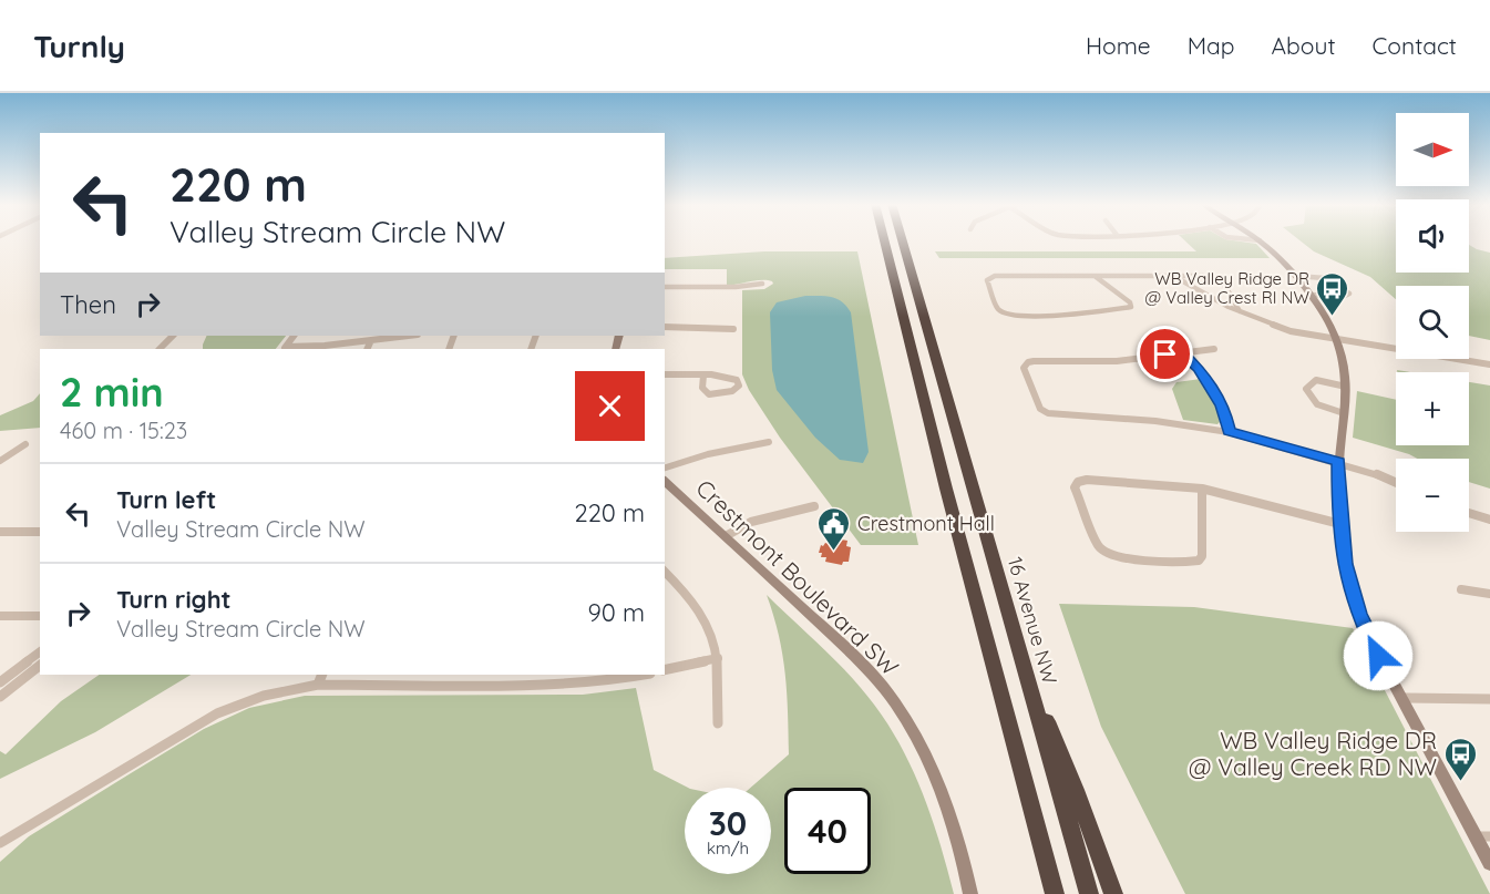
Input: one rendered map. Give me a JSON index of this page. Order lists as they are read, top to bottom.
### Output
{
  "streets": {
    "highway": ["16 Avenue NW"],
    "street": ["Crestmont Boulevard SW"]
  },
  "places": {
    "bus stop": ["WB Valley Ridge DR @ Valley Crest RI NW", "WB Valley Ridge DR @ Valley Creek RD NW"],
    "public building": ["Crestmont Hall"]
  },
  "north": "right",
  "page": {
    "header": "Turnly",
    "nav": [
      "Home",
      "Map",
      "About",
      "Contact"
    ],
    "map_buttons": ["+", "−"],
    "turn": ["220 m", "Valley Stream Circle NW"],
    "then": "Then",
    "heading": ["2 min", "460 m · 15:23"],
    "list": [
      {
        "name": "Turn left",
        "note": "Valley Stream Circle NW",
        "value": "220 m"
      },
      {
        "name": "Turn right",
        "note": "Valley Stream Circle NW",
        "value": "90 m"
      }
    ],
    "speed": "30 km/h",
    "limit": "40"
  }
}
